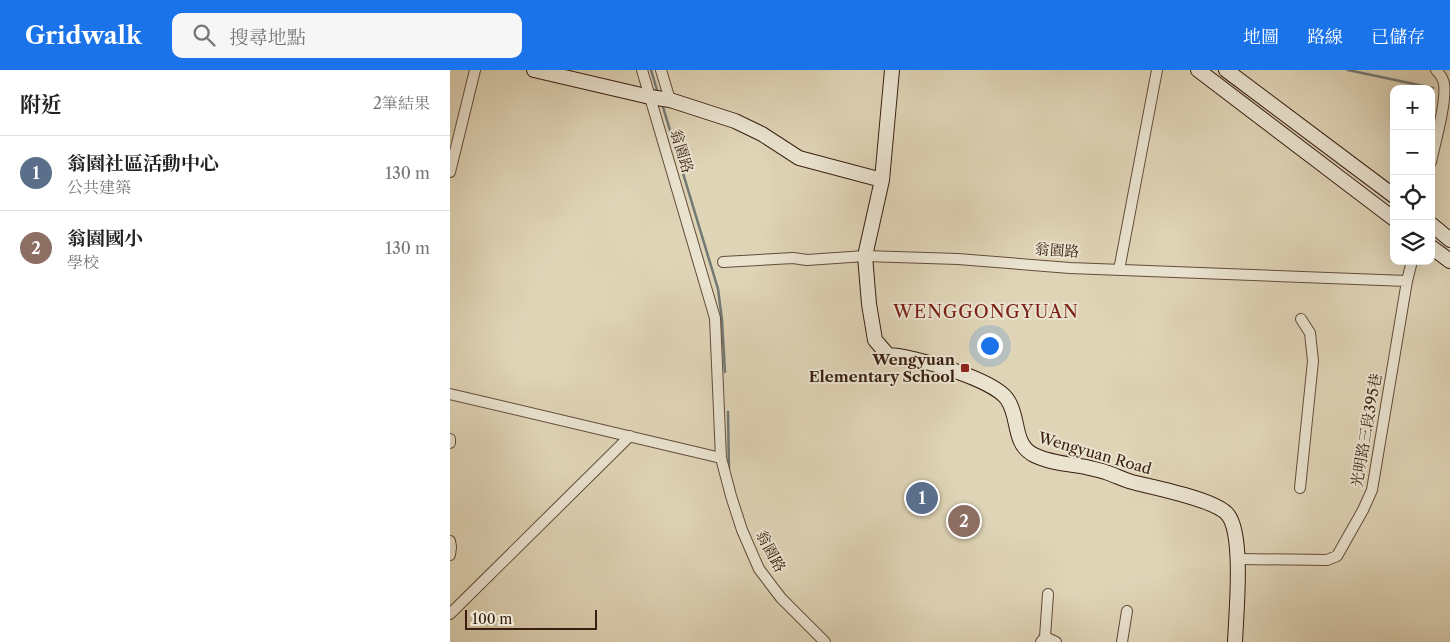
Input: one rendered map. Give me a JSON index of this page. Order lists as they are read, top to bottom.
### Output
{
  "streets": {
    "street": ["翁園路", "光明路三段395巷", "Wengyuan Road"]
  },
  "crossings": [
    ["翁園路", "光明路三段395巷"],
    ["翁園路", "Wengyuan Road"],
    ["光明路三段395巷", "Wengyuan Road"]
  ],
  "districts": ["WENGGONGYUAN"],
  "places": {
    "transit": ["Wengyuan Elementary School"]
  },
  "scale_bar": "100 m",
  "page": {
    "header": "Gridwalk",
    "search": "搜尋地點",
    "nav": ["地圖", "路線", "已儲存"],
    "heading": ["附近", "2筆結果"],
    "map_buttons": ["+", "−"],
    "list": [
      {
        "mark": "1",
        "name": "翁園社區活動中心",
        "note": "公共建築",
        "value": "130 m"
      },
      {
        "mark": "2",
        "name": "翁園國小",
        "note": "學校",
        "value": "130 m"
      }
    ],
    "pins": ["1", "2"],
    "scale": "100 m"
  }
}
